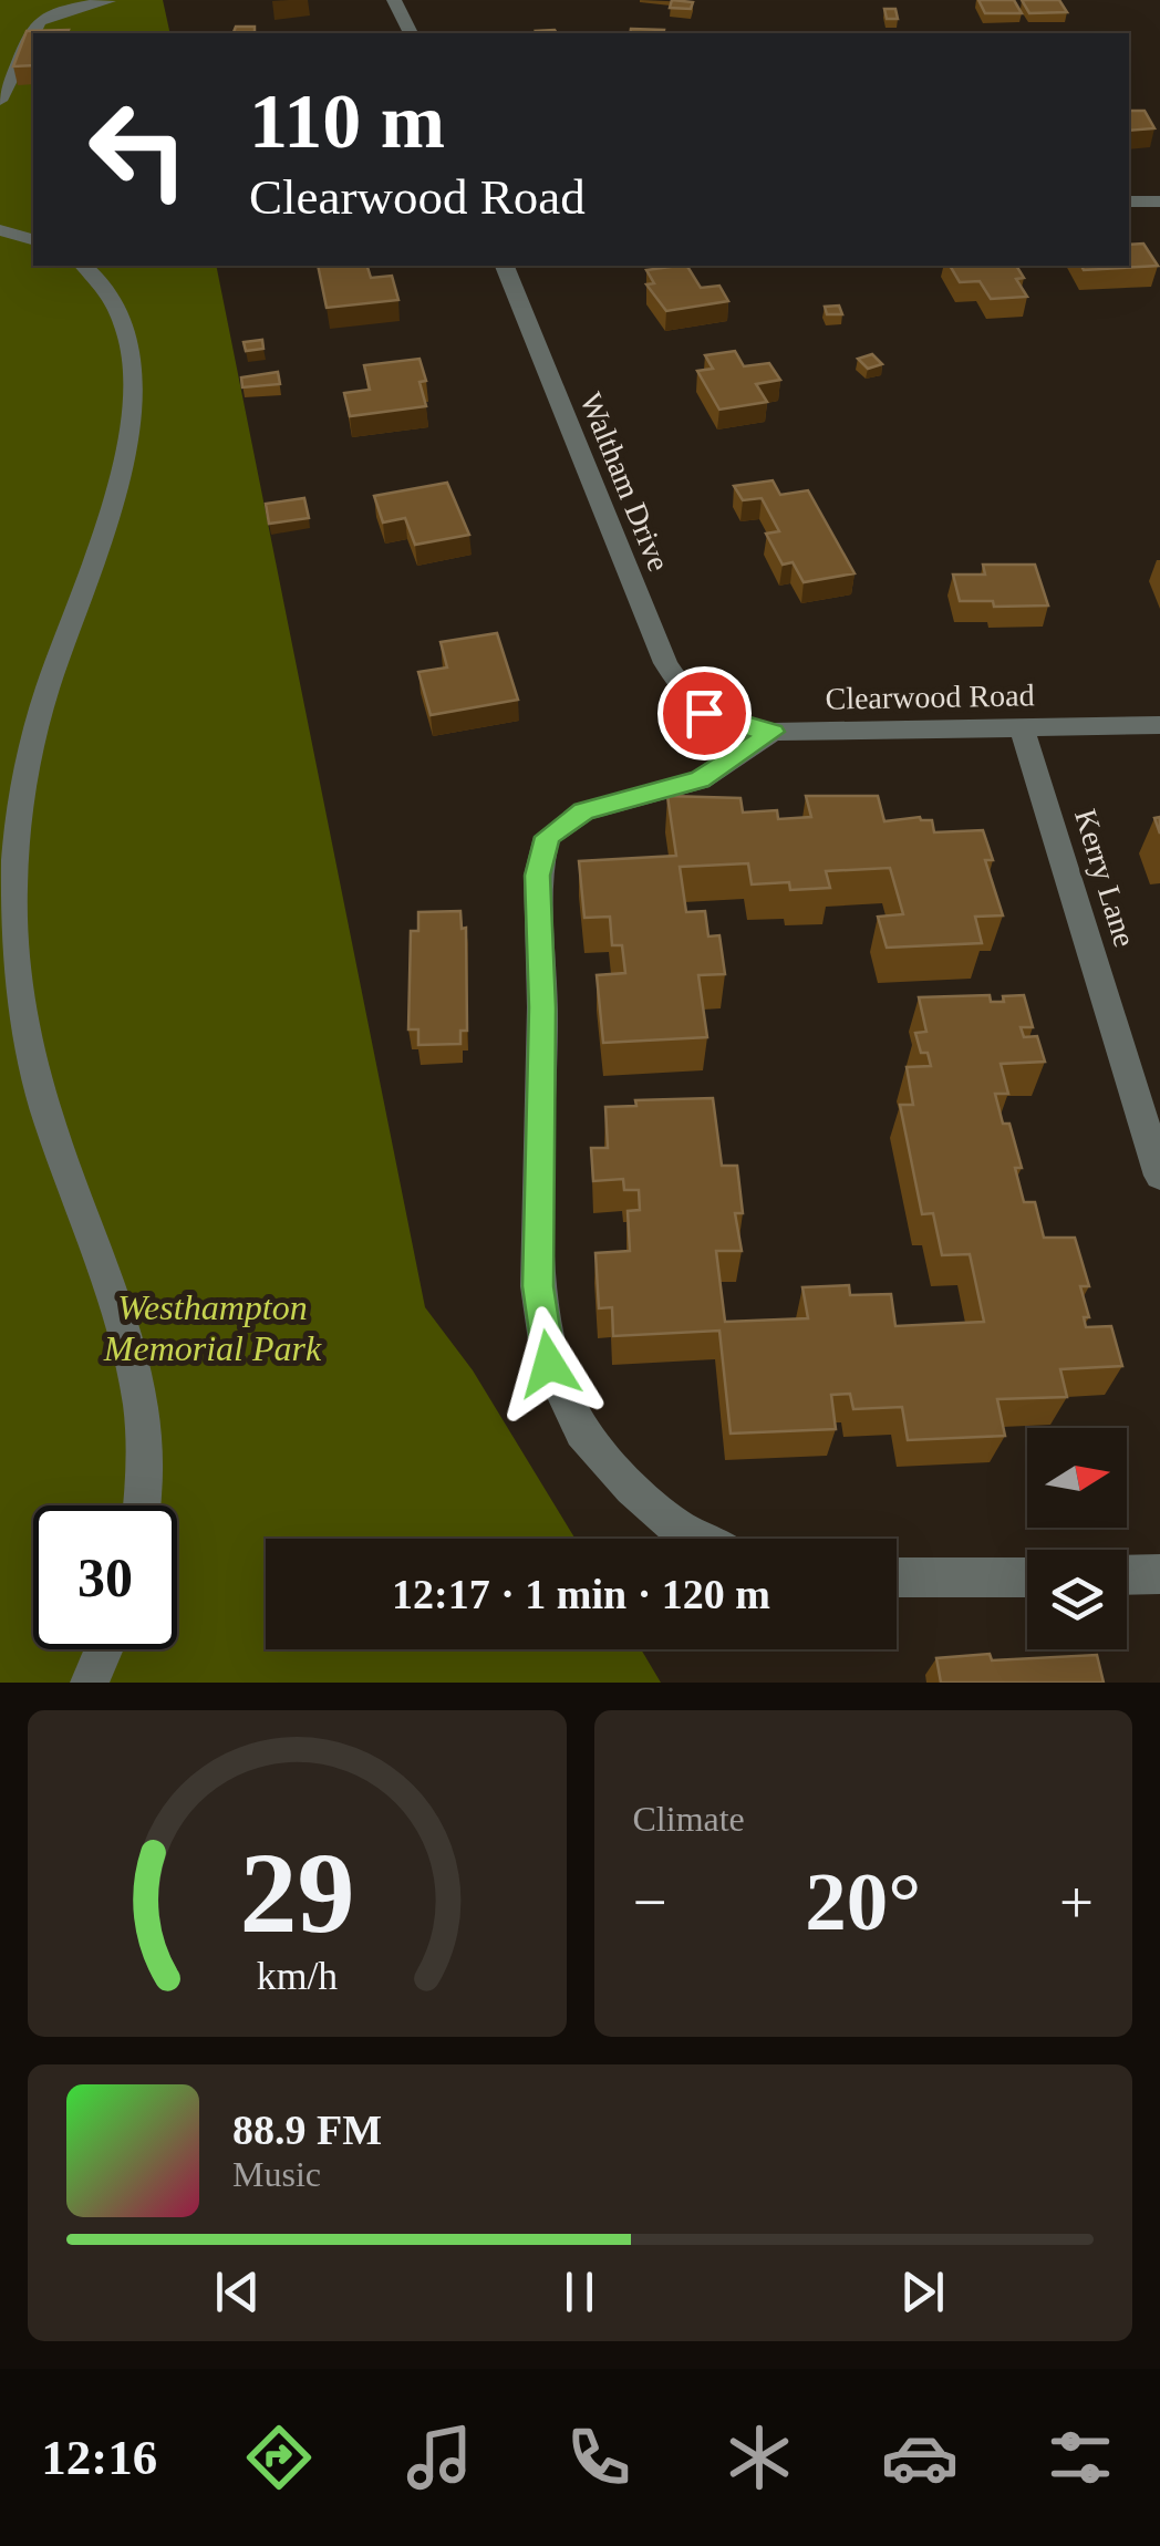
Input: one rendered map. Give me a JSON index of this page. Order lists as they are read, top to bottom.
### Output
{
  "streets": {
    "street": ["Waltham Drive", "Clearwood Road", "Kerry Lane"]
  },
  "crossings": [
    ["Waltham Drive", "Clearwood Road"],
    ["Clearwood Road", "Kerry Lane"]
  ],
  "parks": ["Westhampton Memorial Park"],
  "north": "right",
  "page": {
    "turn": ["110 m", "Clearwood Road"],
    "limit": "30",
    "trip": "12:17 · 1 min · 120 m",
    "tile": "Climate",
    "heat": ["−", "20°", "+"],
    "song": ["88.9 FM", "Music"],
    "tabs": "12:16",
    "gauge": ["29", "km/h"]
  }
}
